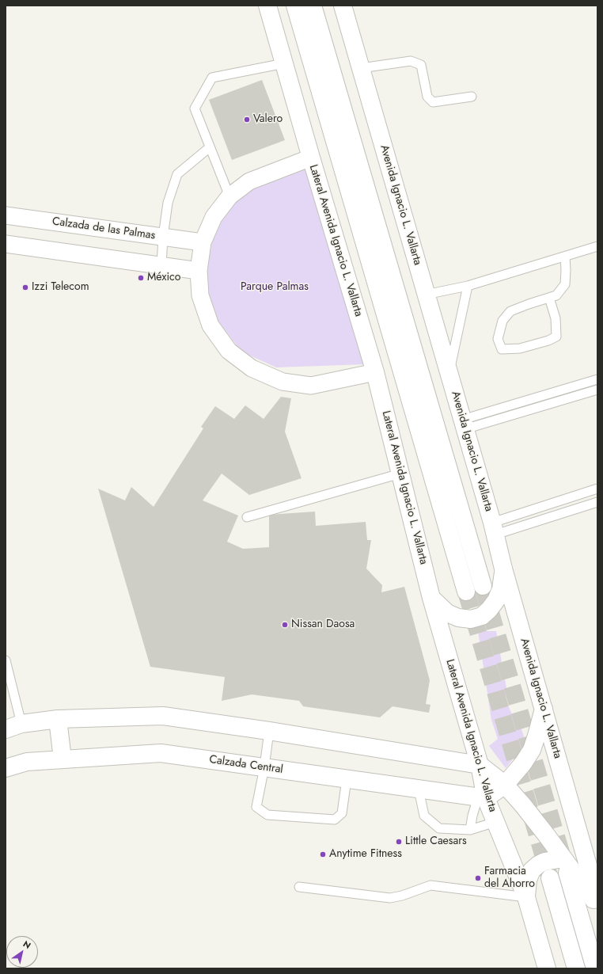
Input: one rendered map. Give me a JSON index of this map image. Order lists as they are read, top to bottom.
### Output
{
  "streets": {
    "main road": ["Avenida Ignacio L. Vallarta", "Lateral Avenida Ignacio L. Vallarta", "Calzada Central"],
    "street": ["Calzada de las Palmas"]
  },
  "crossings": [
    ["Lateral Avenida Ignacio L. Vallarta", "Calzada Central"]
  ],
  "parks": ["Parque Palmas"],
  "places": [
    "Valero",
    "México",
    "Izzi Telecom",
    "Nissan Daosa",
    "Little Caesars",
    "Anytime Fitness",
    "Farmacia del Ahorro"
  ],
  "north": "top right"
}
